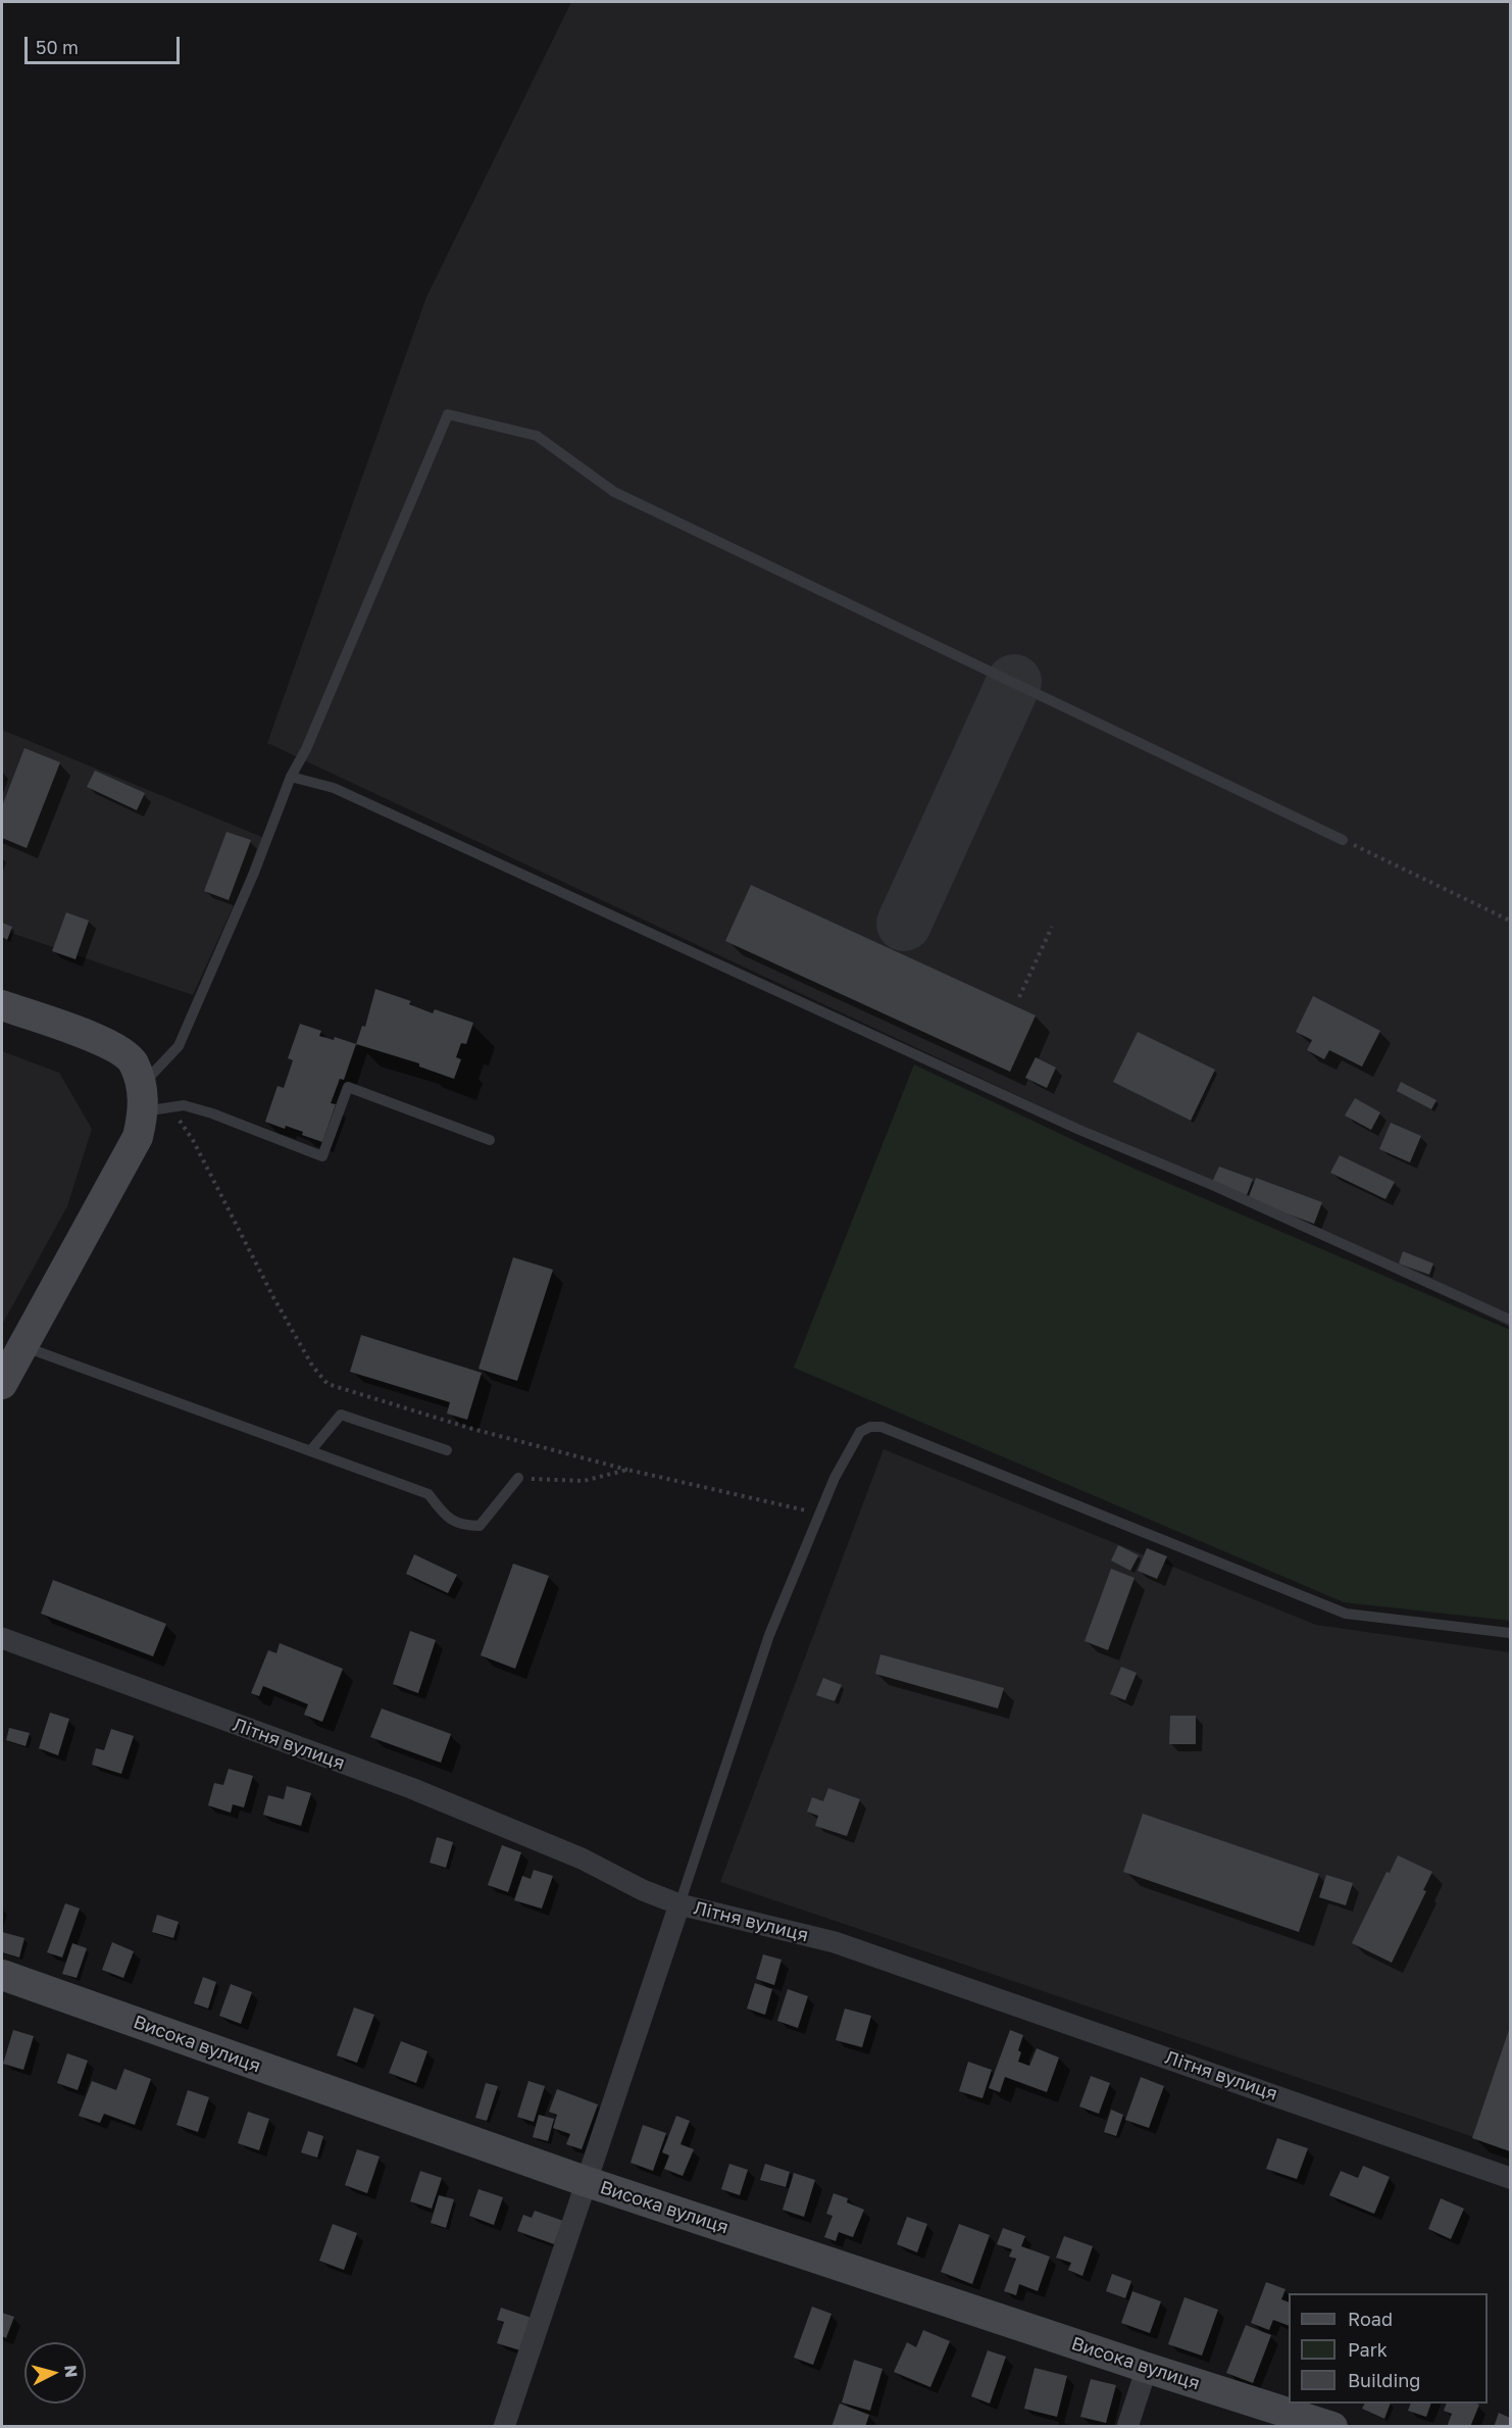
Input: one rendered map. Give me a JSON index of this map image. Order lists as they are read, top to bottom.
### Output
{
  "streets": {
    "street": ["Літня вулиця", "Висока вулиця"]
  },
  "legend": ["Road", "Park", "Building"],
  "scale_bar": "50 m",
  "north": "right"
}
